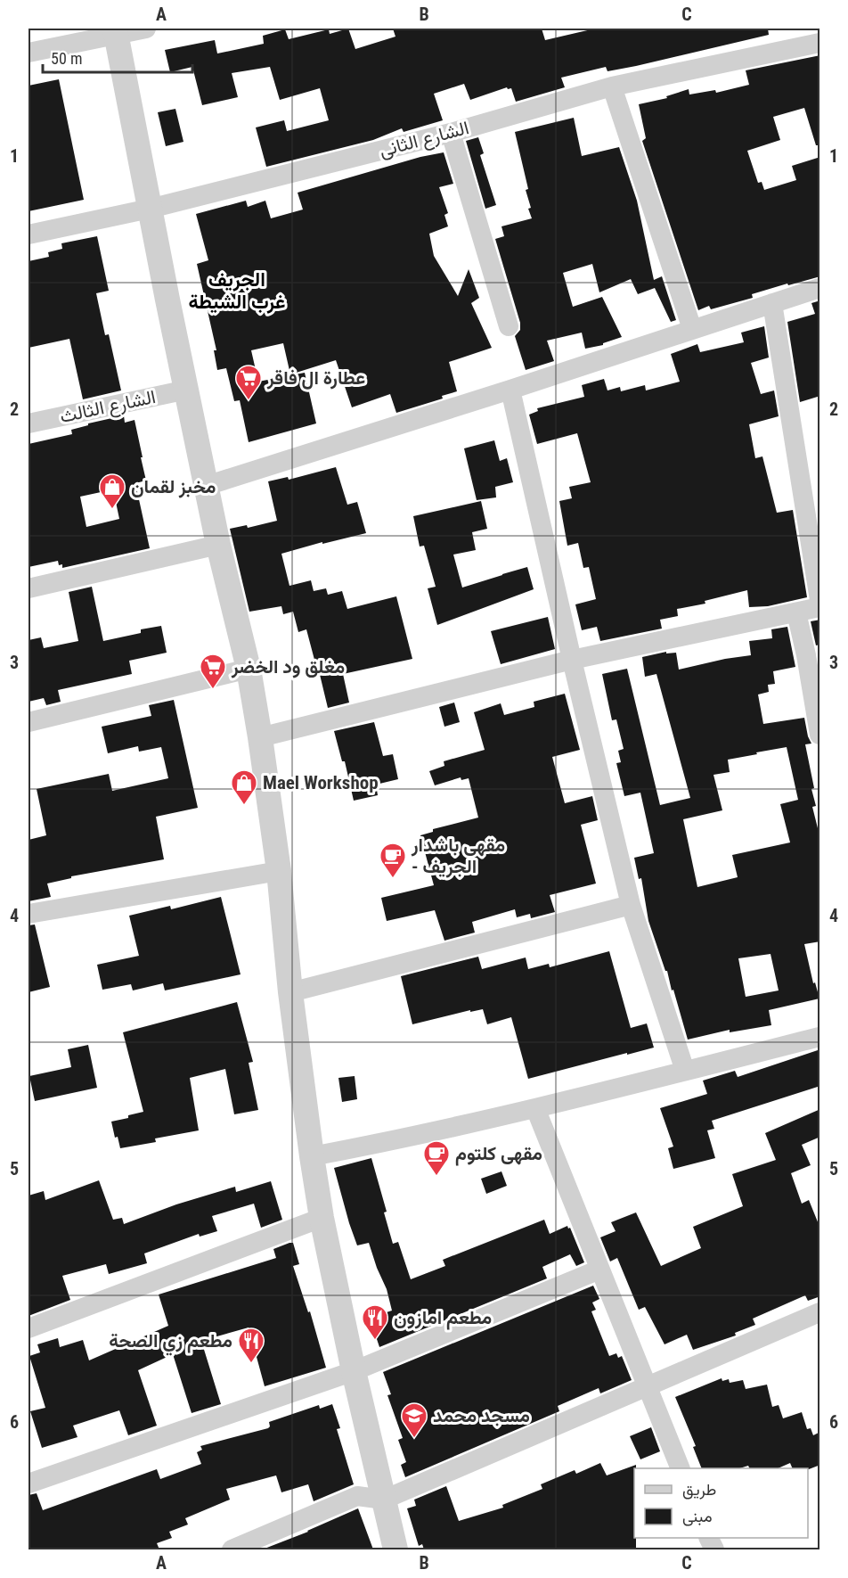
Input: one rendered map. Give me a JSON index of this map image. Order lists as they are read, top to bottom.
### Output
{
  "streets": {
    "street": ["الشارع الثانى", "الشارع الثالث"]
  },
  "districts": ["الجريف غرب الشيطة"],
  "places": {
    "supermarket": ["عطارة ال فاقر", "مغلق ود الخضر"],
    "shop": ["مخبز لقمان", "Mael Workshop"],
    "cafe": ["مقهى باشدار - الجريف", "مقهى كلتوم"],
    "restaurant": ["مطعم امازون", "مطعم زي الصحة"],
    "school or university": ["مسجد محمد"]
  },
  "legend": ["طريق", "مبنى"],
  "scale_bar": "50 m",
  "grid": {
    "columns": ["A", "B", "C"],
    "rows": [
      "1",
      "2",
      "3",
      "4",
      "5",
      "6"
    ]
  }
}
